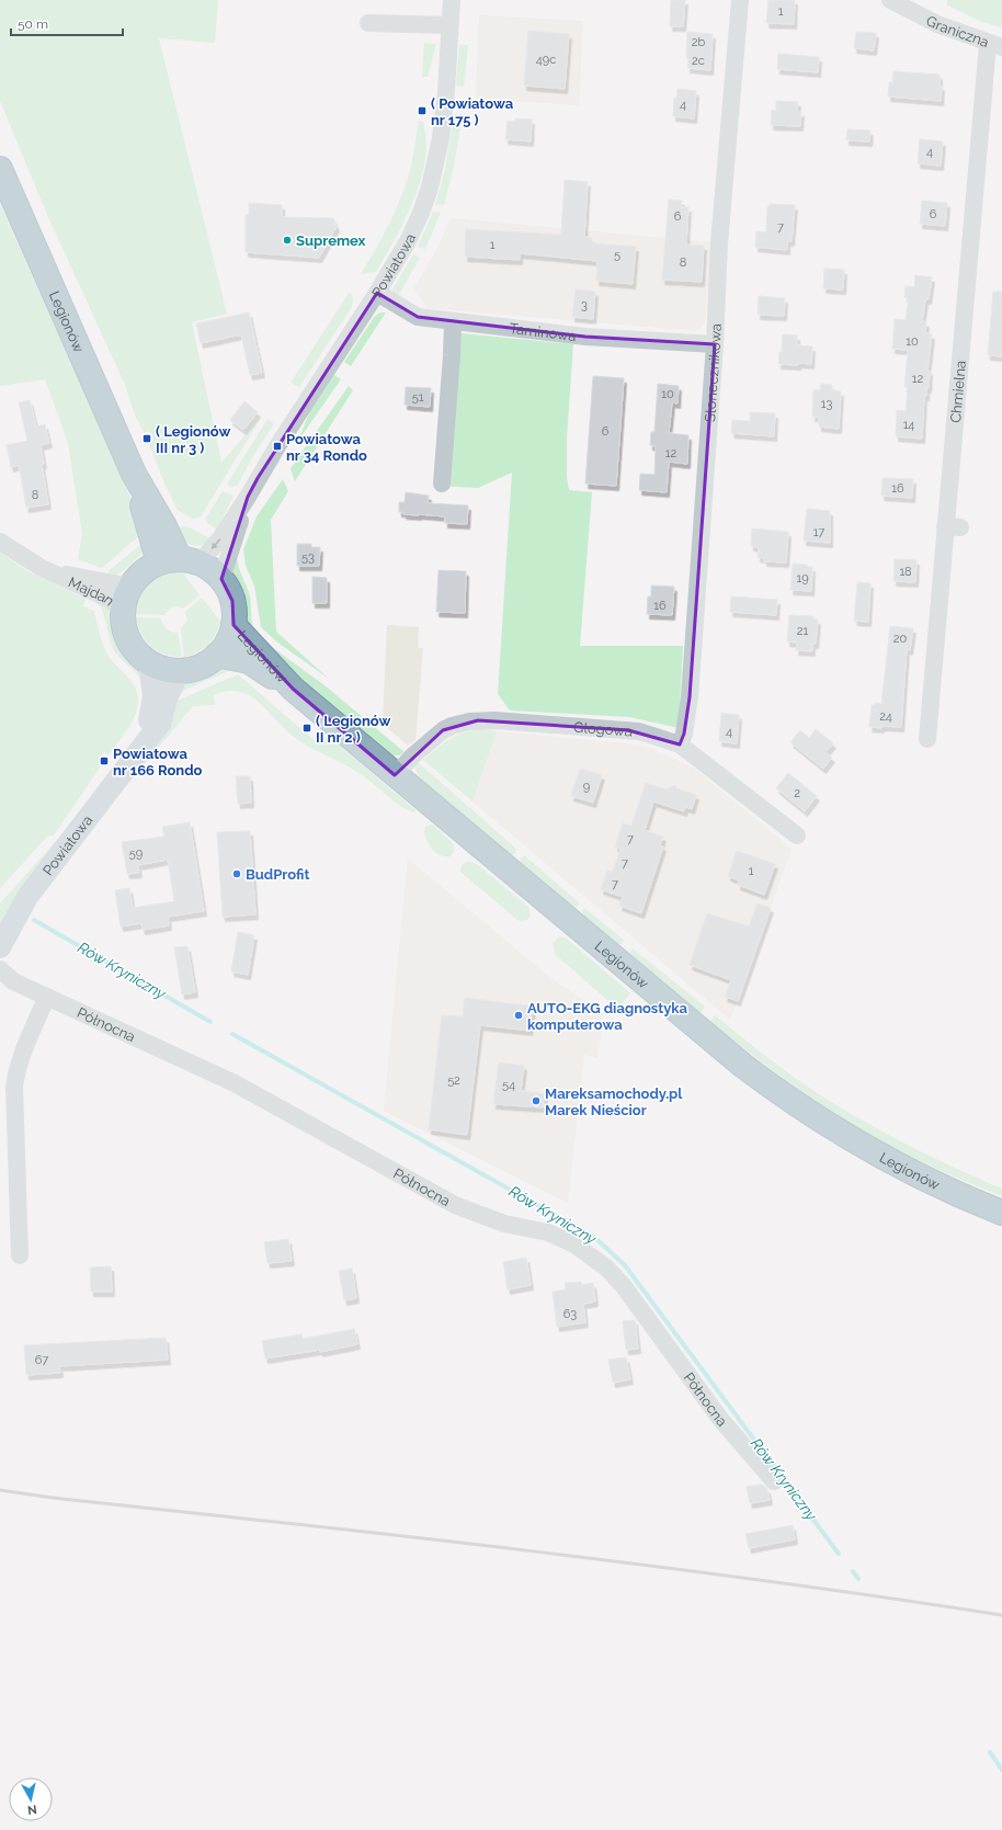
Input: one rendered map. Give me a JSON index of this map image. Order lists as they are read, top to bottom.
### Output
{
  "streets": {
    "highway": ["Legionów"],
    "main road": ["Powiatowa"],
    "street": [
      "Graniczna",
      "Tarninowa",
      "Słonecznikowa",
      "Chmielna",
      "Majdan",
      "Głogowa",
      "Północna"
    ]
  },
  "crossings": [
    ["Graniczna", "Chmielna"],
    ["Powiatowa", "Legionów"],
    ["Powiatowa", "Tarninowa"],
    ["Powiatowa", "Majdan"],
    ["Legionów", "Majdan"],
    ["Legionów", "Głogowa"],
    ["Tarninowa", "Słonecznikowa"],
    ["Słonecznikowa", "Głogowa"]
  ],
  "water": ["Rów Kryniczny"],
  "places": {
    "transit": [
      "( Powiatowa nr 175 )",
      "( Legionów III nr 3 )",
      "Powiatowa nr 34 Rondo",
      "( Legionów II nr 2 )",
      "Powiatowa nr 166 Rondo"
    ],
    "other": [
      "Supremex",
      "BudProfit",
      "AUTO-EKG diagnostyka komputerowa",
      "Mareksamochody.pl Marek Nieścior"
    ]
  },
  "house_numbers": [
    "1",
    "2b",
    "49c",
    "2c",
    "4",
    "4",
    "6",
    "6",
    "7",
    "1",
    "5",
    "8",
    "3",
    "10",
    "12",
    "10",
    "51",
    "13",
    "14",
    "6",
    "12",
    "16",
    "8",
    "17",
    "53",
    "18",
    "19",
    "16",
    "21",
    "20",
    "24",
    "4",
    "9",
    "2",
    "7",
    "59",
    "7",
    "1",
    "7",
    "52",
    "54",
    "63",
    "67"
  ],
  "scale_bar": "50 m",
  "north": "bottom"
}
